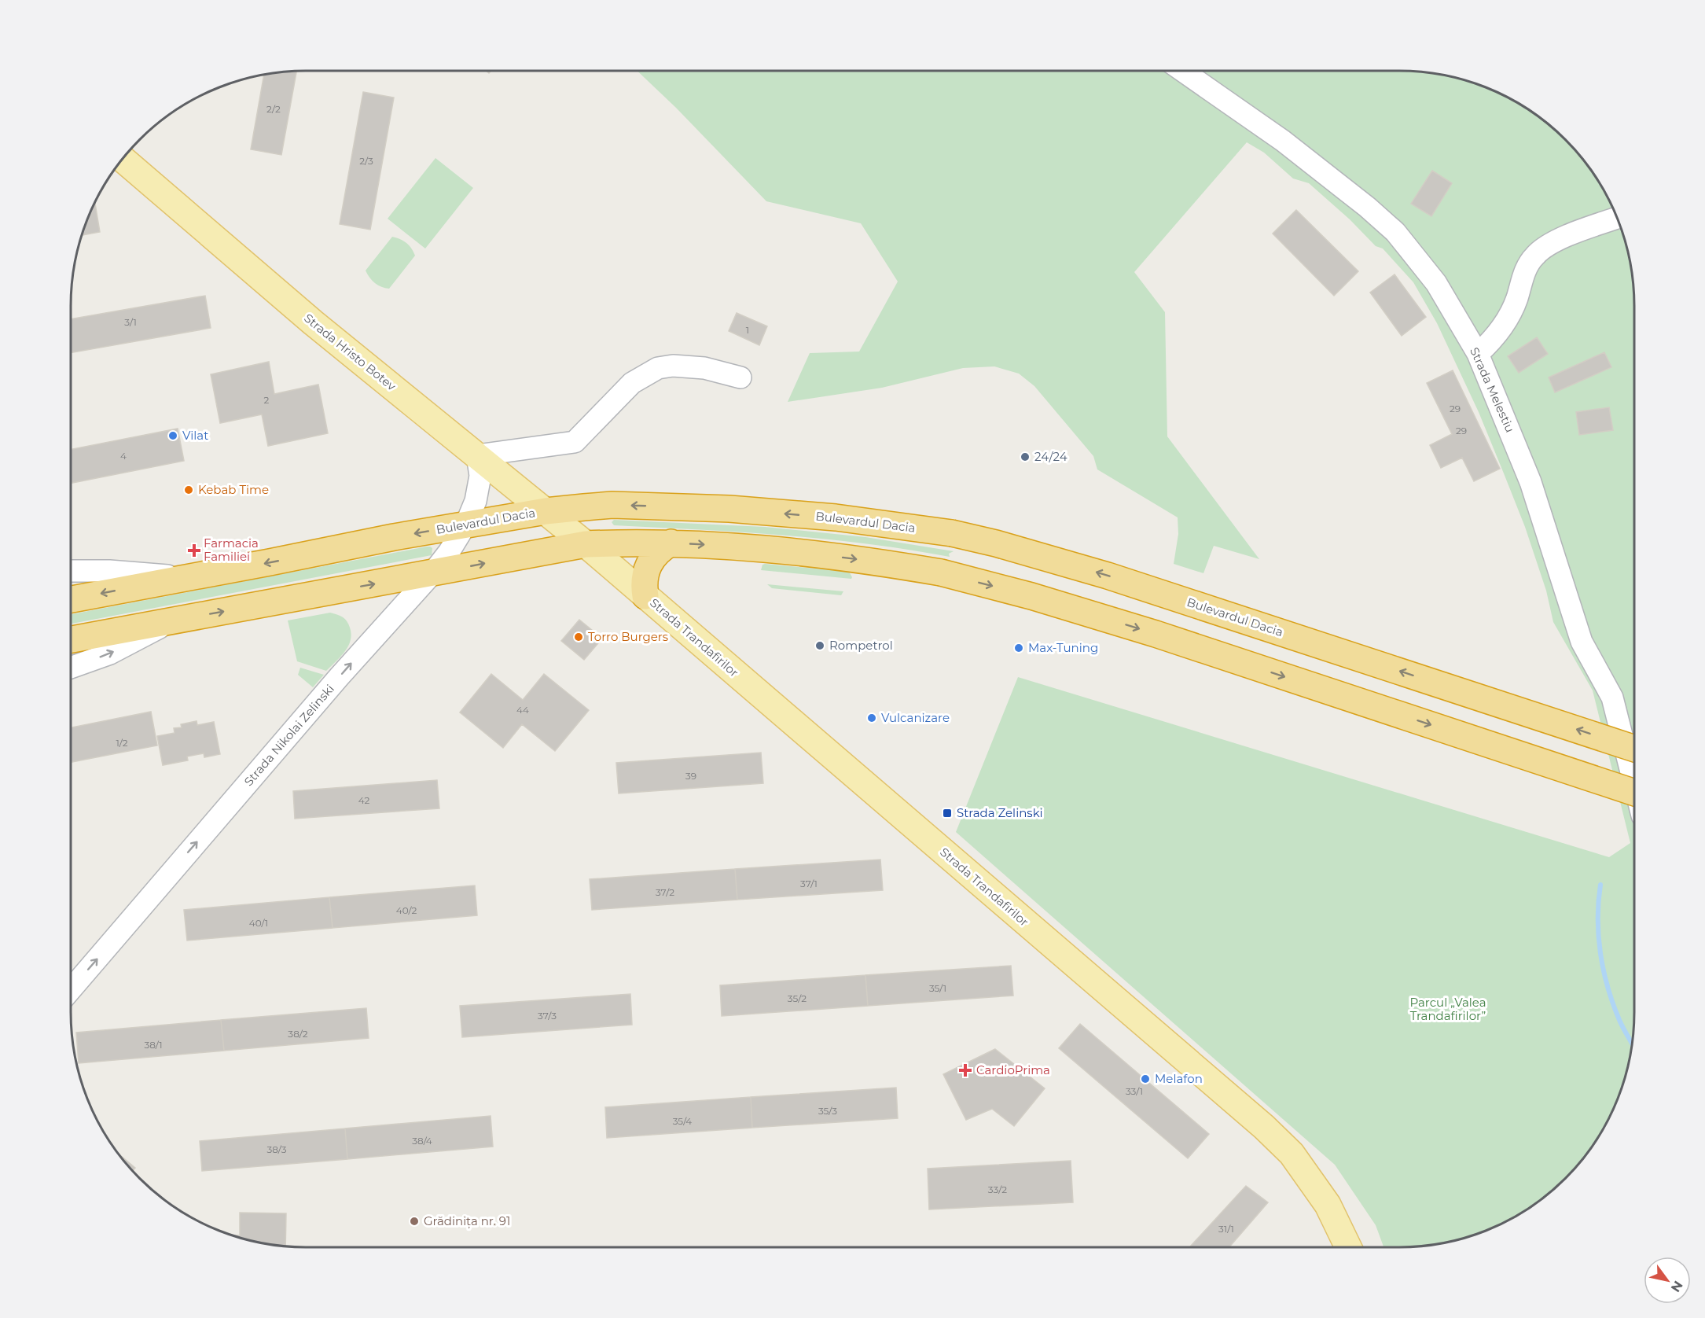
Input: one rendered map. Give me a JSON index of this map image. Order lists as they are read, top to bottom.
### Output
{
  "streets": {
    "highway": ["Bulevardul Dacia"],
    "main road": ["Strada Hristo Botev", "Strada Trandafirilor"],
    "street": ["Strada Melestiu", "Strada Nikolai Zelinski"]
  },
  "crossings": [
    ["Strada Hristo Botev", "Bulevardul Dacia"],
    ["Strada Hristo Botev", "Strada Trandafirilor"],
    ["Strada Hristo Botev", "Strada Nikolai Zelinski"],
    ["Bulevardul Dacia", "Strada Nikolai Zelinski"]
  ],
  "one_way": ["Strada Nikolai Zelinski"],
  "parks": ["Parcul „Valea Trandafirilor”"],
  "places": {
    "other": [
      "Vilat",
      "24/24",
      "Kebab Time",
      "Torro Burgers",
      "Rompetrol",
      "Max-Tuning",
      "Vulcanizare",
      "Melafon",
      "Grădinița nr. 91"
    ],
    "health": ["Farmacia Familiei", "CardioPrima"],
    "transit": ["Strada Zelinski"]
  },
  "house_numbers": [
    "2/2",
    "2/3",
    "3/1",
    "1",
    "2",
    "29",
    "29",
    "4",
    "44",
    "1/2",
    "39",
    "42",
    "37/1",
    "37/2",
    "40/2",
    "40/1",
    "35/1",
    "35/2",
    "37/3",
    "38/2",
    "38/1",
    "33/1",
    "35/3",
    "35/4",
    "38/4",
    "38/3",
    "33/2",
    "31/1"
  ],
  "north": "bottom right"
}
